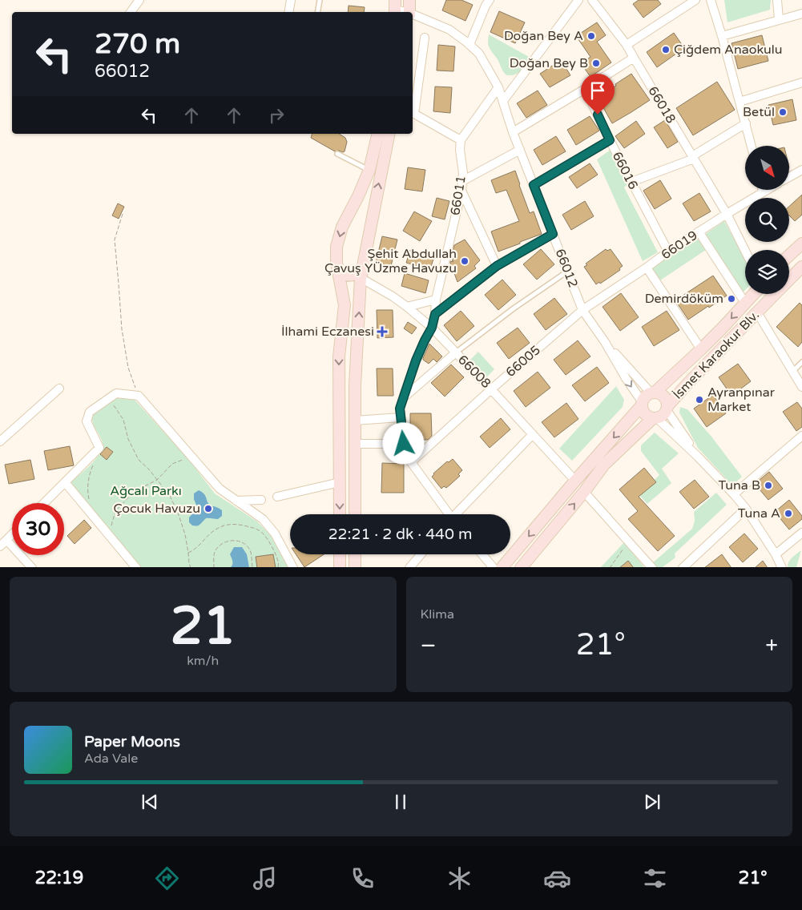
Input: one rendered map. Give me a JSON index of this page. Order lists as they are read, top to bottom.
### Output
{
  "streets": {
    "main road": ["İsmet Karaokur Blv."],
    "street": [
      "66018",
      "66016",
      "66011",
      "66019",
      "66012",
      "66005",
      "66008"
    ]
  },
  "crossings": [
    ["66018", "66019"],
    ["66016", "66019"],
    ["66011", "66005"],
    ["66011", "66008"],
    ["66019", "66012"],
    ["66019", "66005"],
    ["66012", "İsmet Karaokur Blv."],
    ["66012", "66005"],
    ["66005", "66008"]
  ],
  "parks": ["Ağcalı Parkı"],
  "places": {
    "other": [
      "Doğan Bey A",
      "Çiğdem Anaokulu",
      "Doğan Bey B",
      "Betül",
      "Şehit Abdullah Çavuş YÜzme Havuzu",
      "Demirdöküm",
      "Ayranpınar Market",
      "Tuna B",
      "Çocuk Havuzu",
      "Tuna A"
    ],
    "health": ["İlhami Eczanesi"]
  },
  "north": "bottom right",
  "page": {
    "turn": ["270 m", "66012"],
    "limit": "30",
    "trip": "22:21 · 2 dk · 440 m",
    "tile": [
      ["21", "km/h"],
      "Klima"
    ],
    "heat": ["−", "21°", "+"],
    "song": ["Paper Moons", "Ada Vale"],
    "tabs": ["22:19", "21°"]
  }
}
